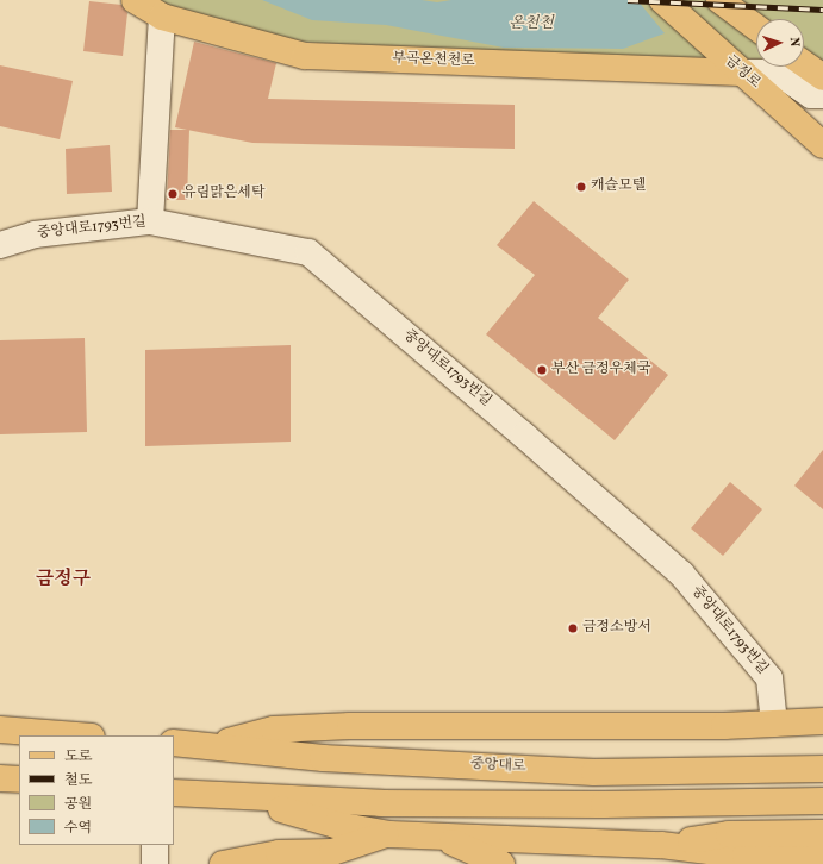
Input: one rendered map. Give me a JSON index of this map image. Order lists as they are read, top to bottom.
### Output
{
  "streets": {
    "main road": ["부곡온천천로", "금정로", "중앙대로"],
    "street": ["중앙대로1793번길"]
  },
  "crossings": [
    ["부곡온천천로", "금정로"]
  ],
  "districts": ["금정구"],
  "water": ["온천천"],
  "places": [
    "캐슬모텔",
    "유림맑은세탁",
    "부산 금정우체국",
    "금정소방서"
  ],
  "legend": [
    "도로",
    "철도",
    "공원",
    "수역"
  ],
  "north": "right"
}
